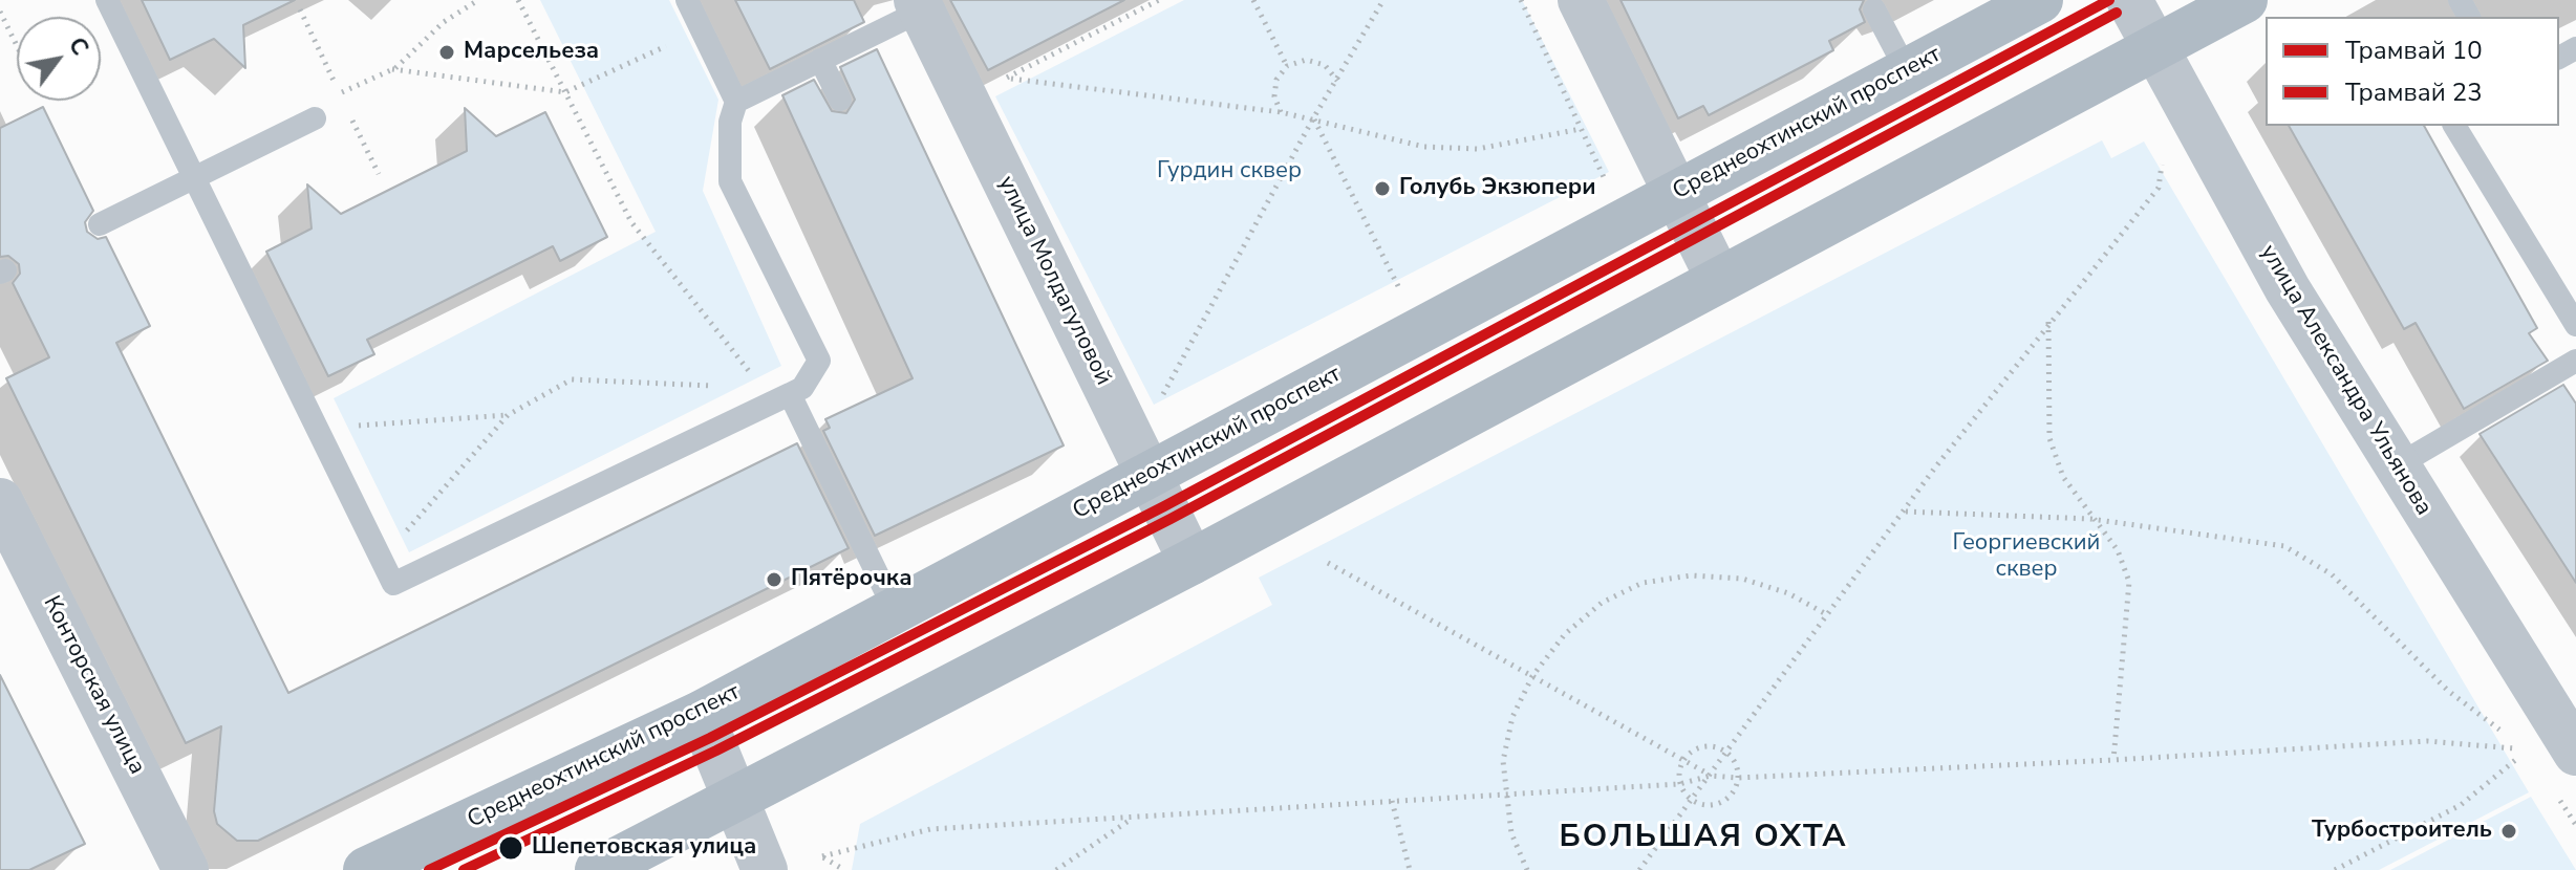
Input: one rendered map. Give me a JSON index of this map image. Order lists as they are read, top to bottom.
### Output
{
  "streets": {
    "main road": ["Среднеохтинский проспект"],
    "street": ["улица Молдагуловой", "улица Александра Ульянова", "Конторская улица"]
  },
  "crossings": [
    ["Среднеохтинский проспект", "улица Молдагуловой"]
  ],
  "districts": ["БОЛЬШАЯ ОХТА"],
  "parks": ["Гурдин сквер", "Георгиевский сквер"],
  "places": [
    "Марсельеза",
    "Голубь Экзюпери",
    "Пятёрочка",
    "Турбостроитель",
    "Шепетовская улица"
  ],
  "lines": ["tram line 10", "tram line 23"],
  "legend": ["Трамвай 10", "Трамвай 23"],
  "north": "top right"
}
